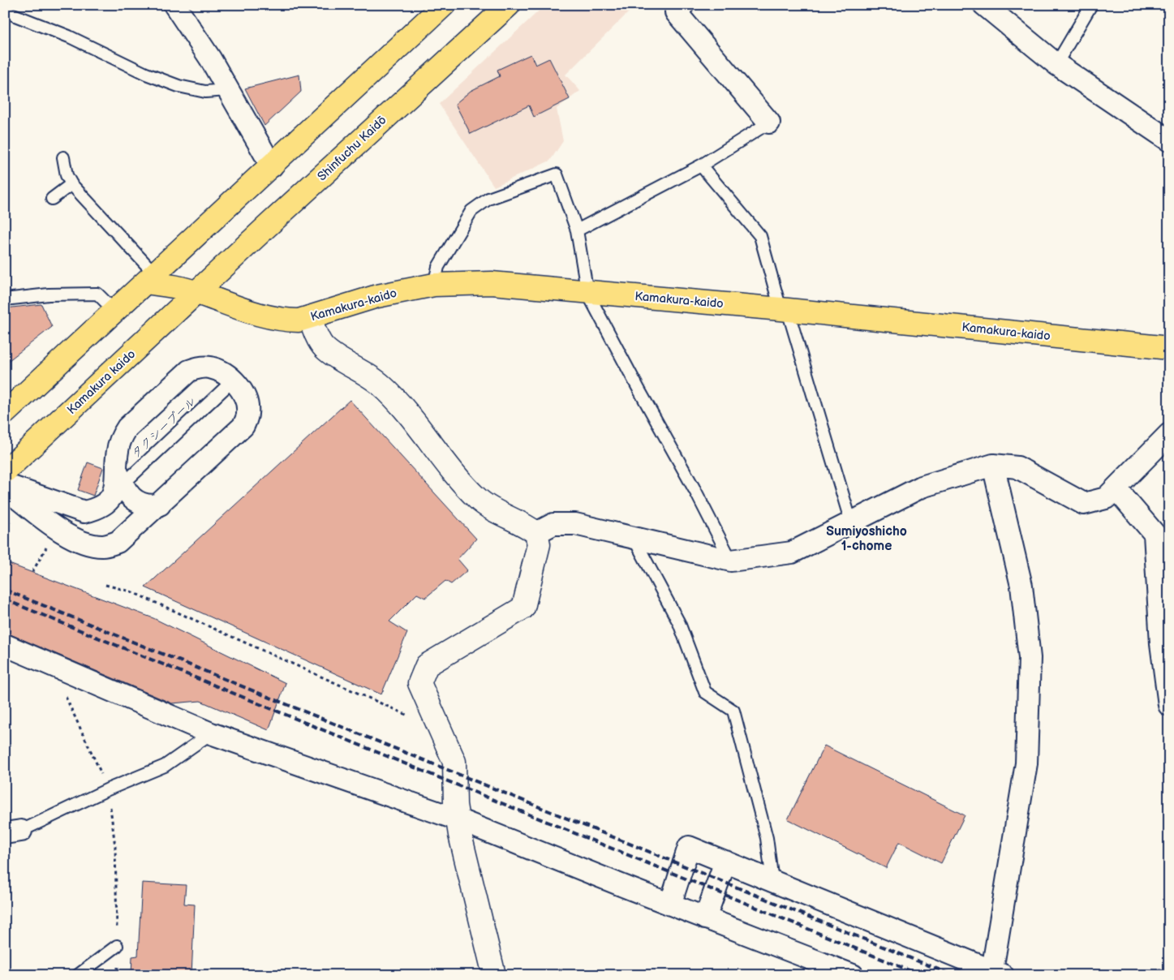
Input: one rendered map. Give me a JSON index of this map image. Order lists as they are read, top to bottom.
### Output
{
  "streets": {
    "main road": ["Shinfuchu Kaidō", "Kamakura-kaido", "Kamakura kaido"],
    "lane": ["タクシープール"]
  },
  "crossings": [
    ["Shinfuchu Kaidō", "Kamakura-kaido"],
    ["Shinfuchu Kaidō", "Kamakura kaido"],
    ["Kamakura-kaido", "Kamakura kaido"]
  ],
  "districts": ["Sumiyoshicho 1-chome"]
}
